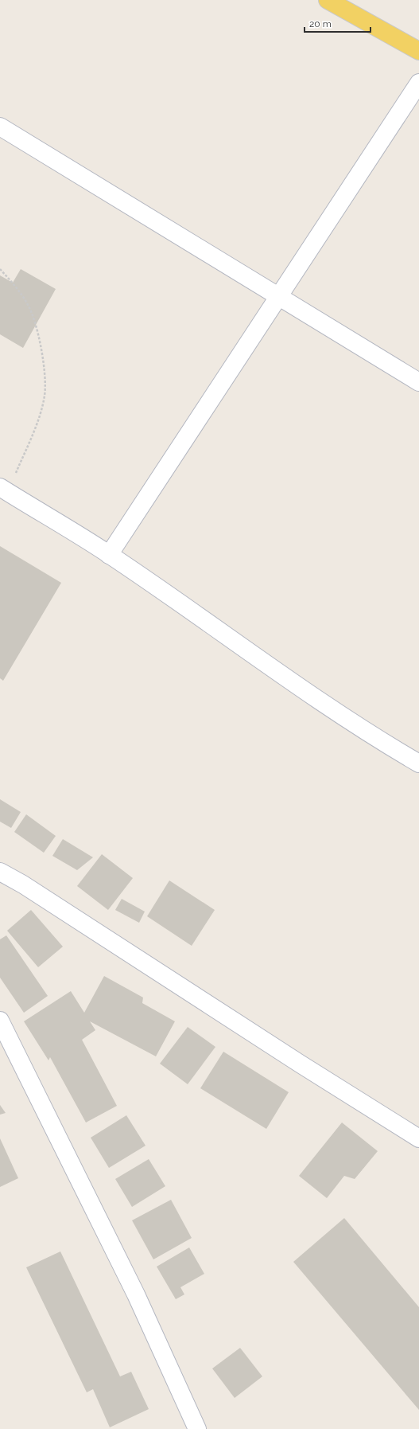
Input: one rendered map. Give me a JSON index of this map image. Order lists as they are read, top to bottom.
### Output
{
  "scale_bar": "20 m"
}
